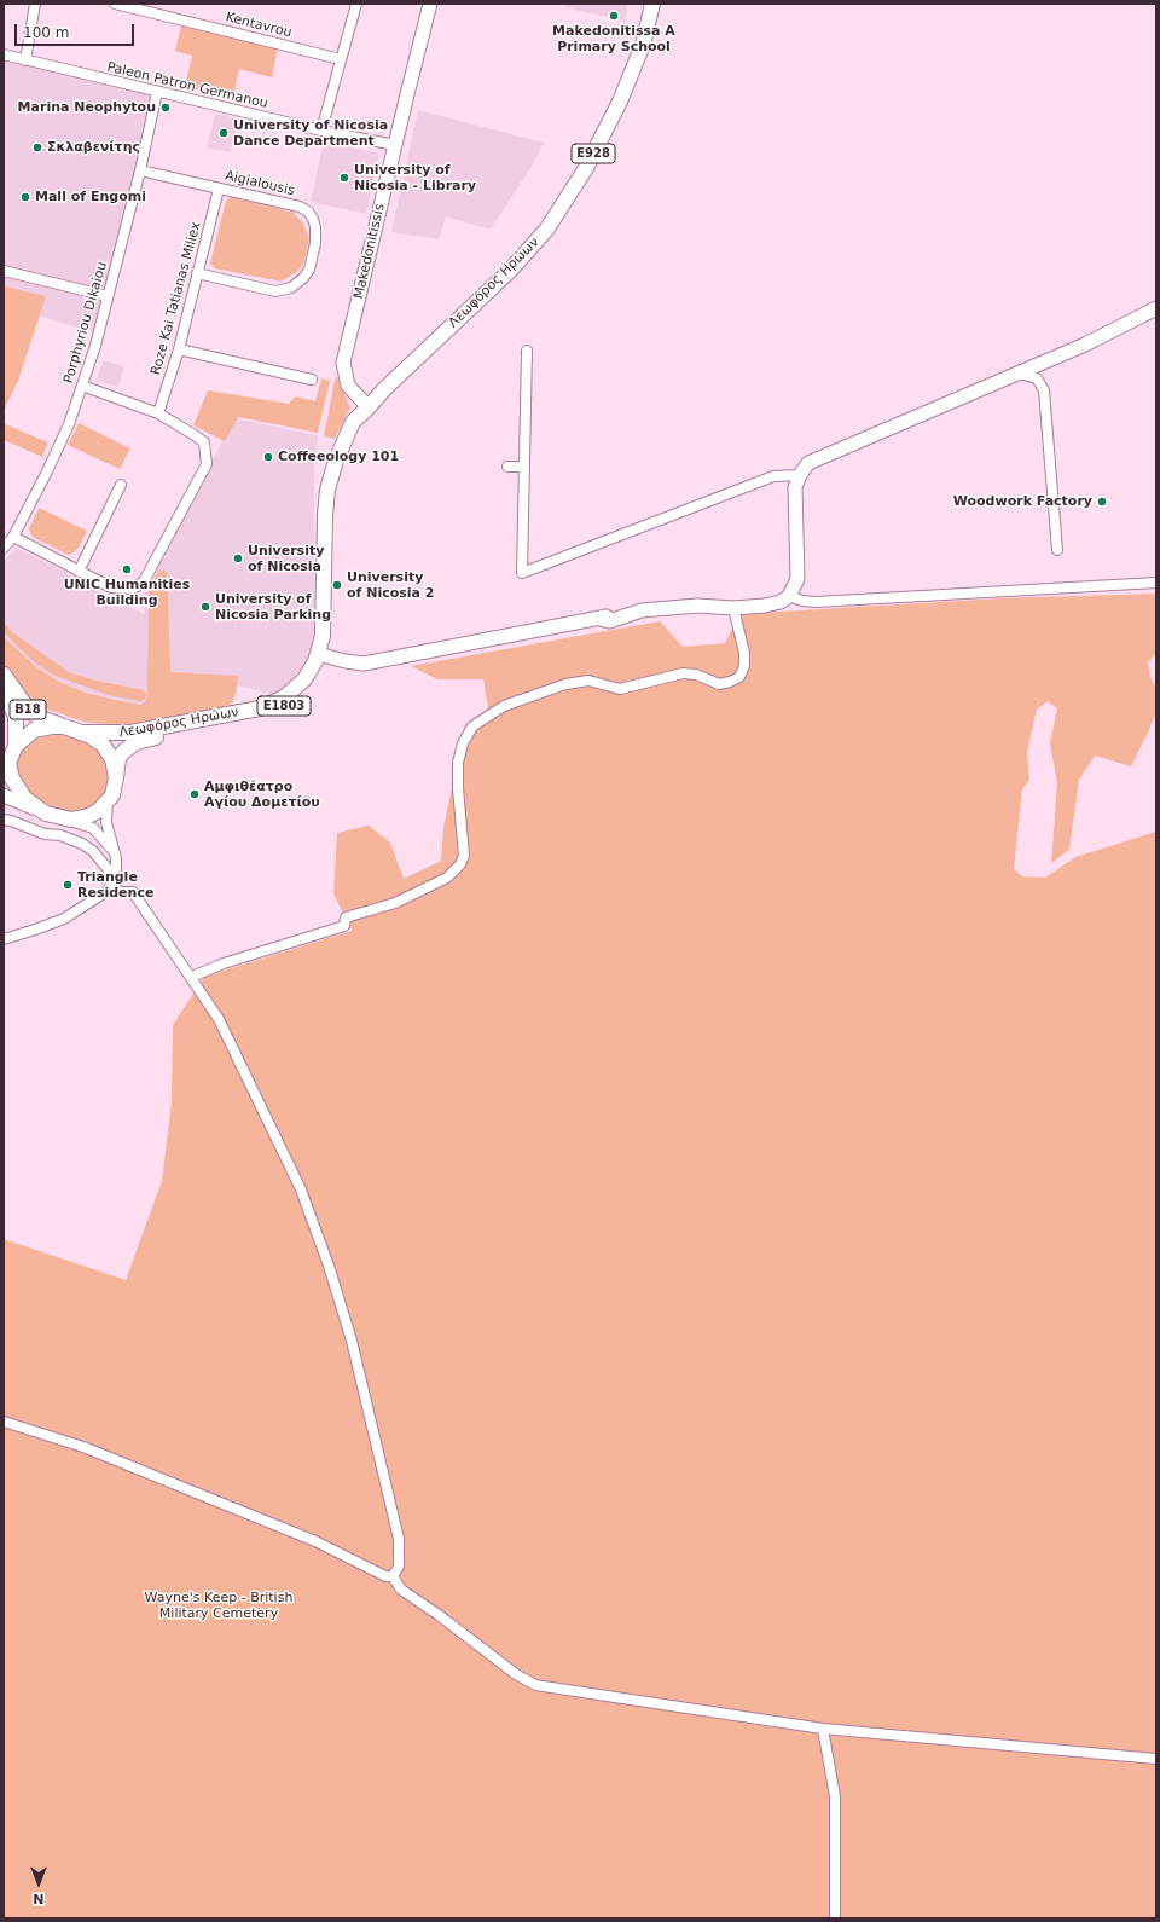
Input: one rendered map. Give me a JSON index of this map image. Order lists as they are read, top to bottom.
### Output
{
  "streets": {
    "main road": [
      "E928",
      "Λεωφόρος Ηρώων",
      "E1803",
      "B18"
    ],
    "street": [
      "Kentavrou",
      "Paleon Patron Germanou",
      "Aigialousis",
      "Makedonitissis",
      "Roze Kai Tatianas Miliex",
      "Porphyriou Dikaiou"
    ]
  },
  "crossings": [
    ["Paleon Patron Germanou", "Makedonitissis"],
    ["Paleon Patron Germanou", "Porphyriou Dikaiou"],
    ["Aigialousis", "Roze Kai Tatianas Miliex"],
    ["Aigialousis", "Porphyriou Dikaiou"],
    ["Makedonitissis", "Λεωφόρος Ηρώων"],
    ["Λεωφόρος Ηρώων", "B18"]
  ],
  "parks": ["Wayne's Keep - British Military Cemetery"],
  "places": [
    "Makedonitissa A Primary School",
    "Marina Neophytou",
    "University of Nicosia Dance Department",
    "Σκλαβενίτης",
    "University of Nicosia - Library",
    "Mall of Engomi",
    "Coffeeology 101",
    "Woodwork Factory",
    "University of Nicosia",
    "UNIC Humanities Building",
    "University of Nicosia 2",
    "University of Nicosia Parking",
    "Αμφιθέατρο Αγίου Δομετίου",
    "Triangle Residence"
  ],
  "scale_bar": "100 m",
  "north": "bottom"
}
